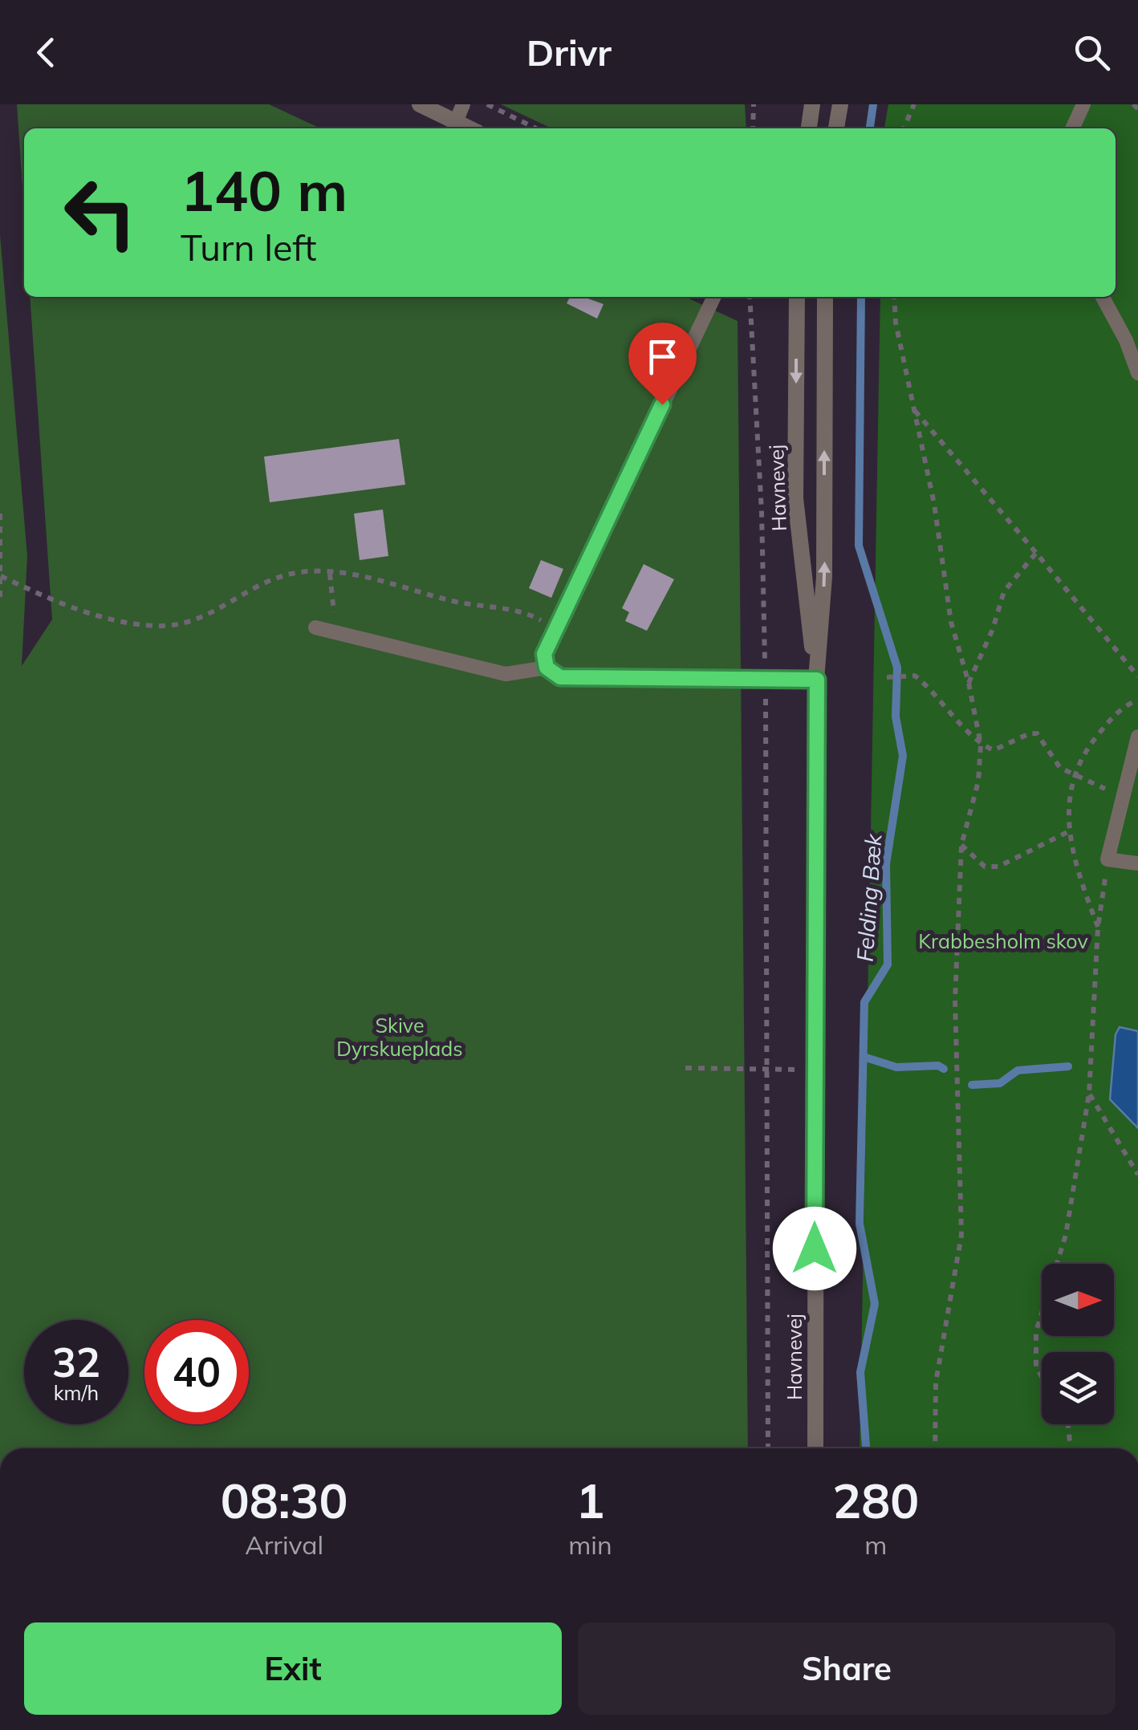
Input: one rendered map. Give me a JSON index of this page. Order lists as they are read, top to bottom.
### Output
{
  "streets": {
    "street": ["Havnevej"]
  },
  "water": ["Felding Bæk"],
  "parks": ["Krabbesholm skov", "Skive Dyrskueplads"],
  "north": "right",
  "page": {
    "header": "Drivr",
    "turn": ["140 m", "Turn left"],
    "speed": "32 km/h",
    "limit": "40",
    "eta": [
      "08:30",
      "Arrival",
      "1",
      "min",
      "280",
      "m"
    ],
    "buttons": ["Exit", "Share"]
  }
}
